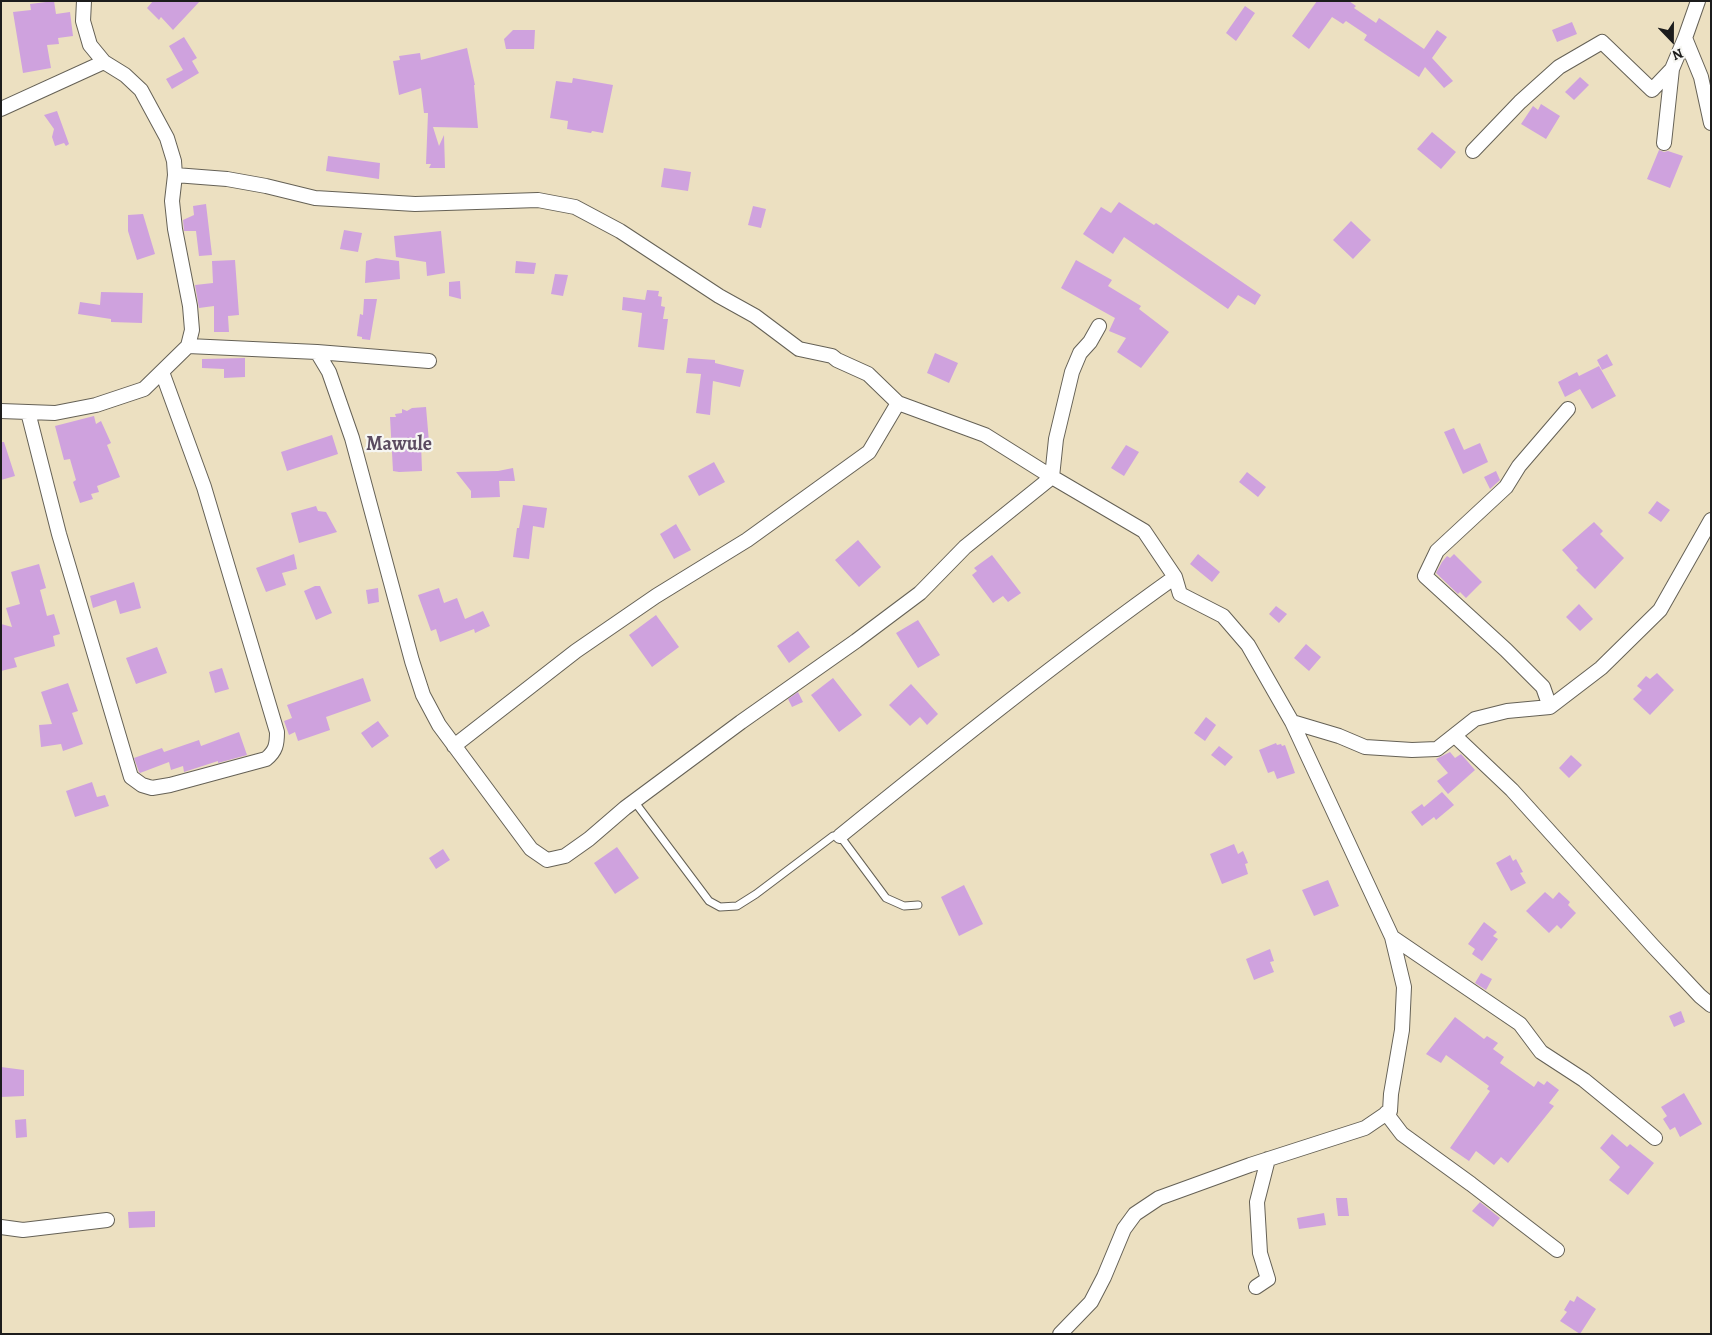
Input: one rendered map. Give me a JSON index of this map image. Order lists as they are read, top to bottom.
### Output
{
  "districts": ["Mawule"],
  "north": "bottom"
}
